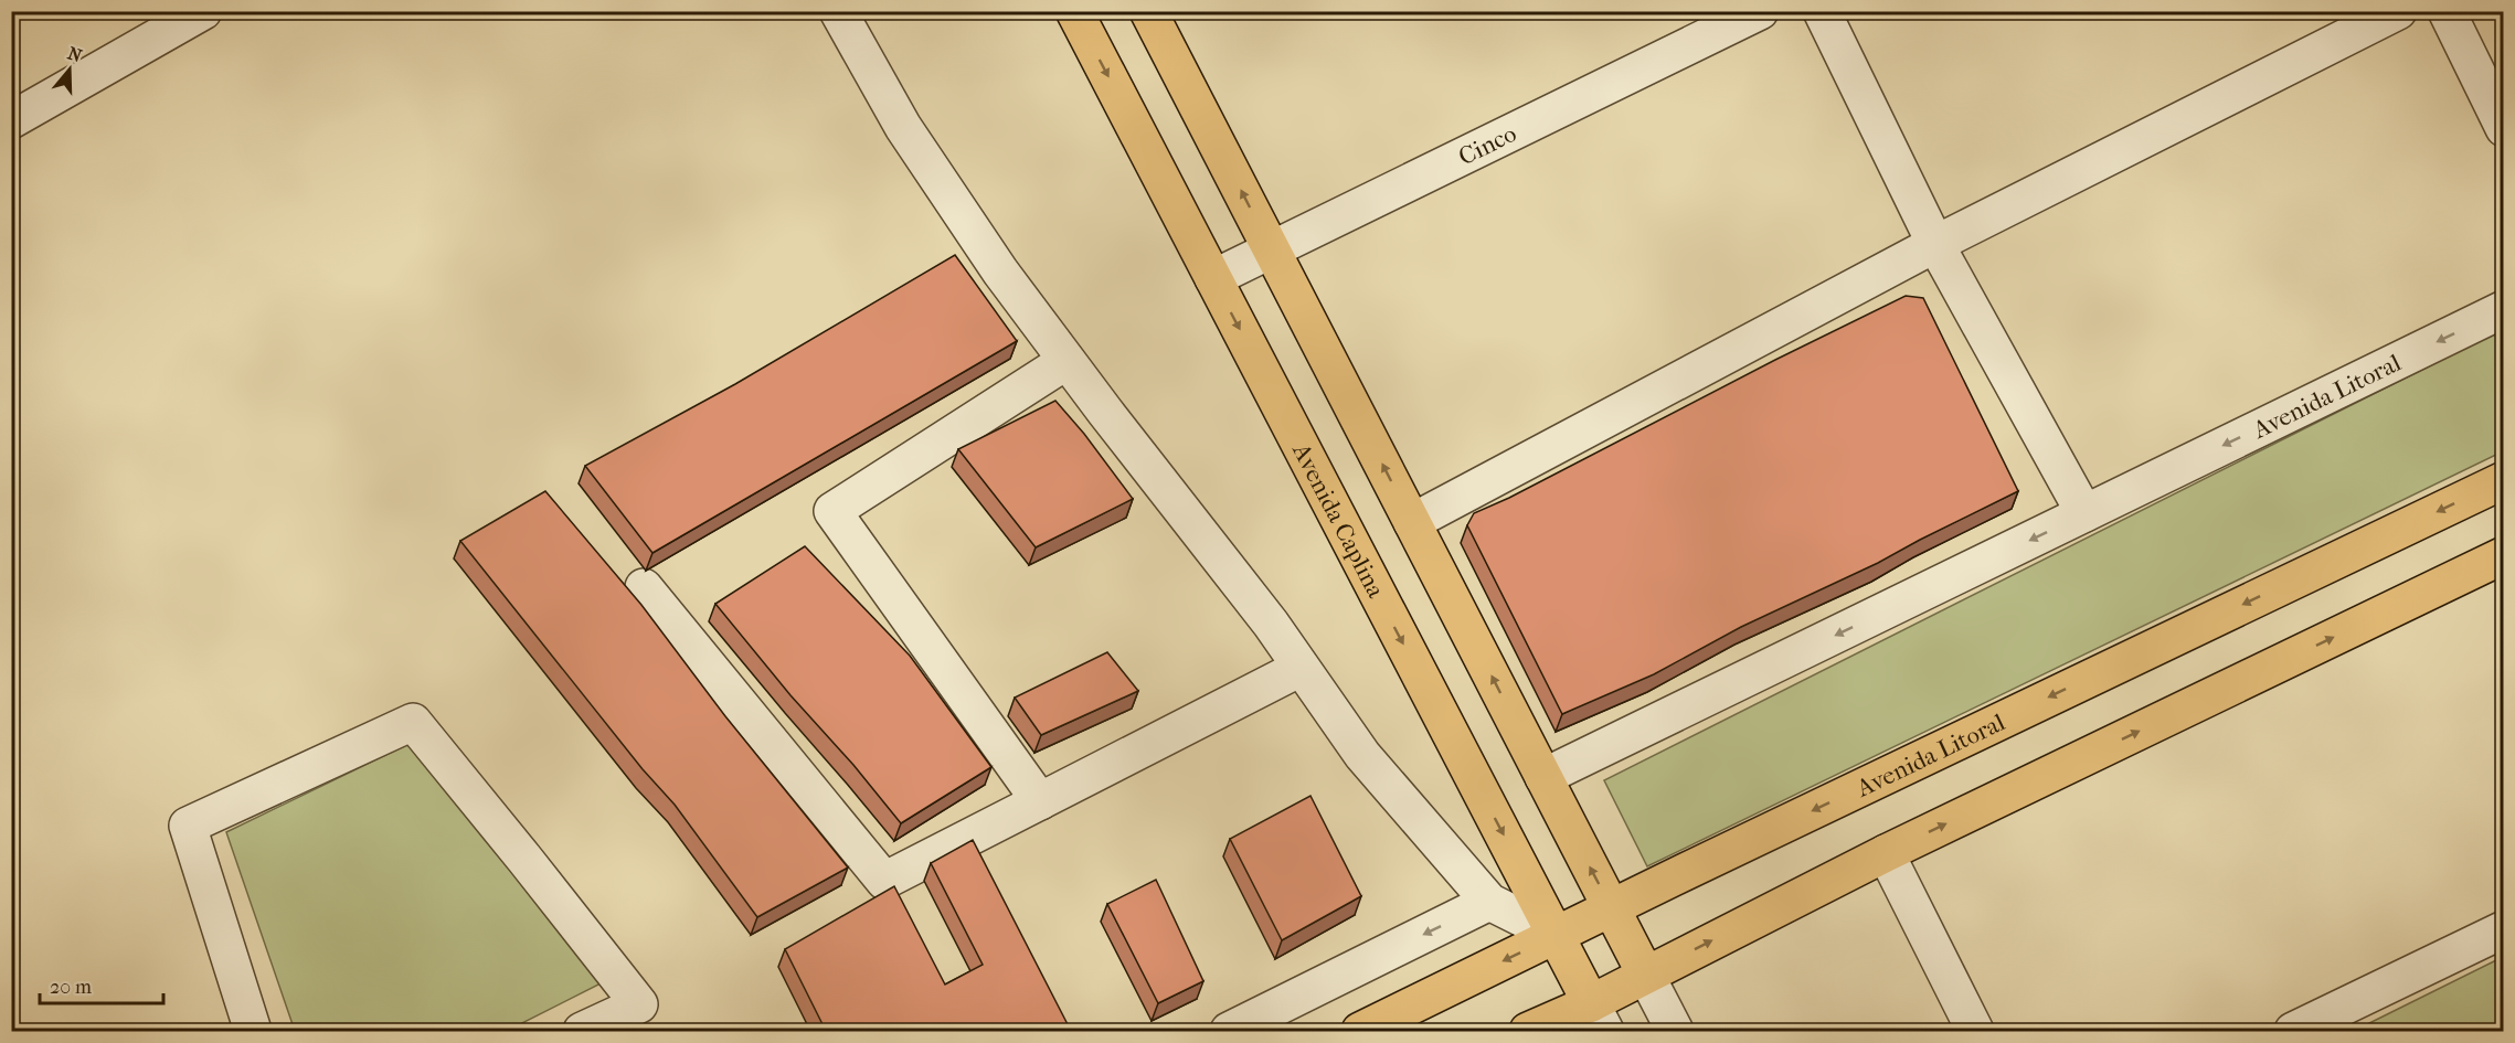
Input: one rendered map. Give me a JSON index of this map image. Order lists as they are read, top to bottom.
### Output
{
  "streets": {
    "main road": ["Avenida Litoral", "Avenida Caplina"],
    "street": ["Cinco"]
  },
  "crossings": [
    ["Cinco", "Avenida Caplina"],
    ["Avenida Litoral", "Avenida Caplina"]
  ],
  "scale_bar": "20 m",
  "north": "top"
}
